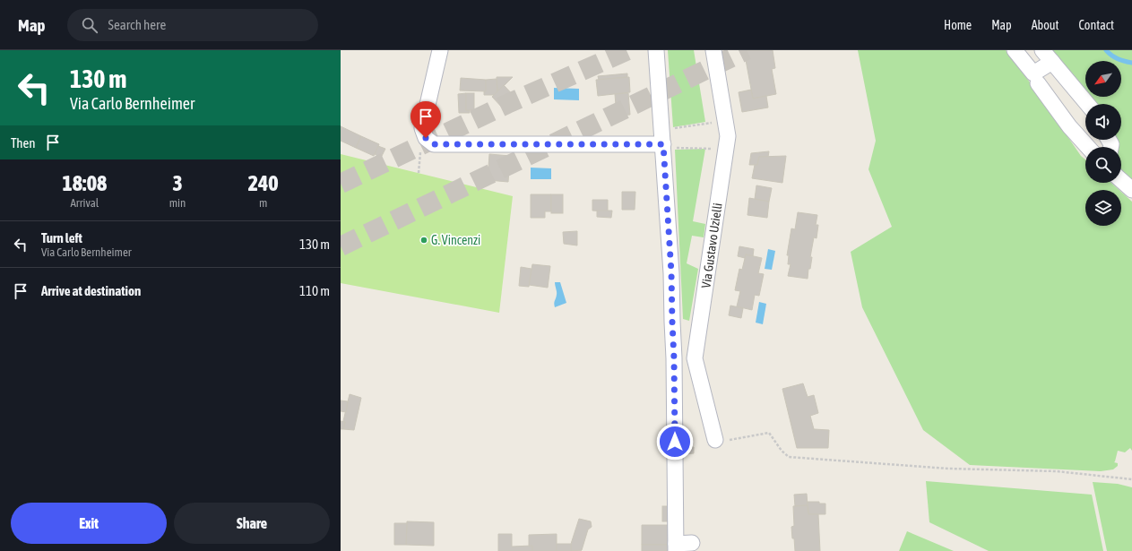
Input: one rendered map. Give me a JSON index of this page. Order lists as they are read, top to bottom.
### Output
{
  "streets": {
    "street": ["Via Gustavo Uzielli"]
  },
  "places": ["G. Vincenzi"],
  "north": "bottom left",
  "page": {
    "header": "Map",
    "search": "Search here",
    "nav": [
      "Home",
      "Map",
      "About",
      "Contact"
    ],
    "turn": ["130 m", "Via Carlo Bernheimer"],
    "then": "Then",
    "eta": [
      "18:08",
      "Arrival",
      "3",
      "min",
      "240",
      "m"
    ],
    "list": [
      {
        "name": "Turn left",
        "note": "Via Carlo Bernheimer",
        "value": "130 m"
      },
      {
        "name": "Arrive at destination",
        "value": "110 m"
      }
    ],
    "buttons": ["Exit", "Share"]
  }
}
